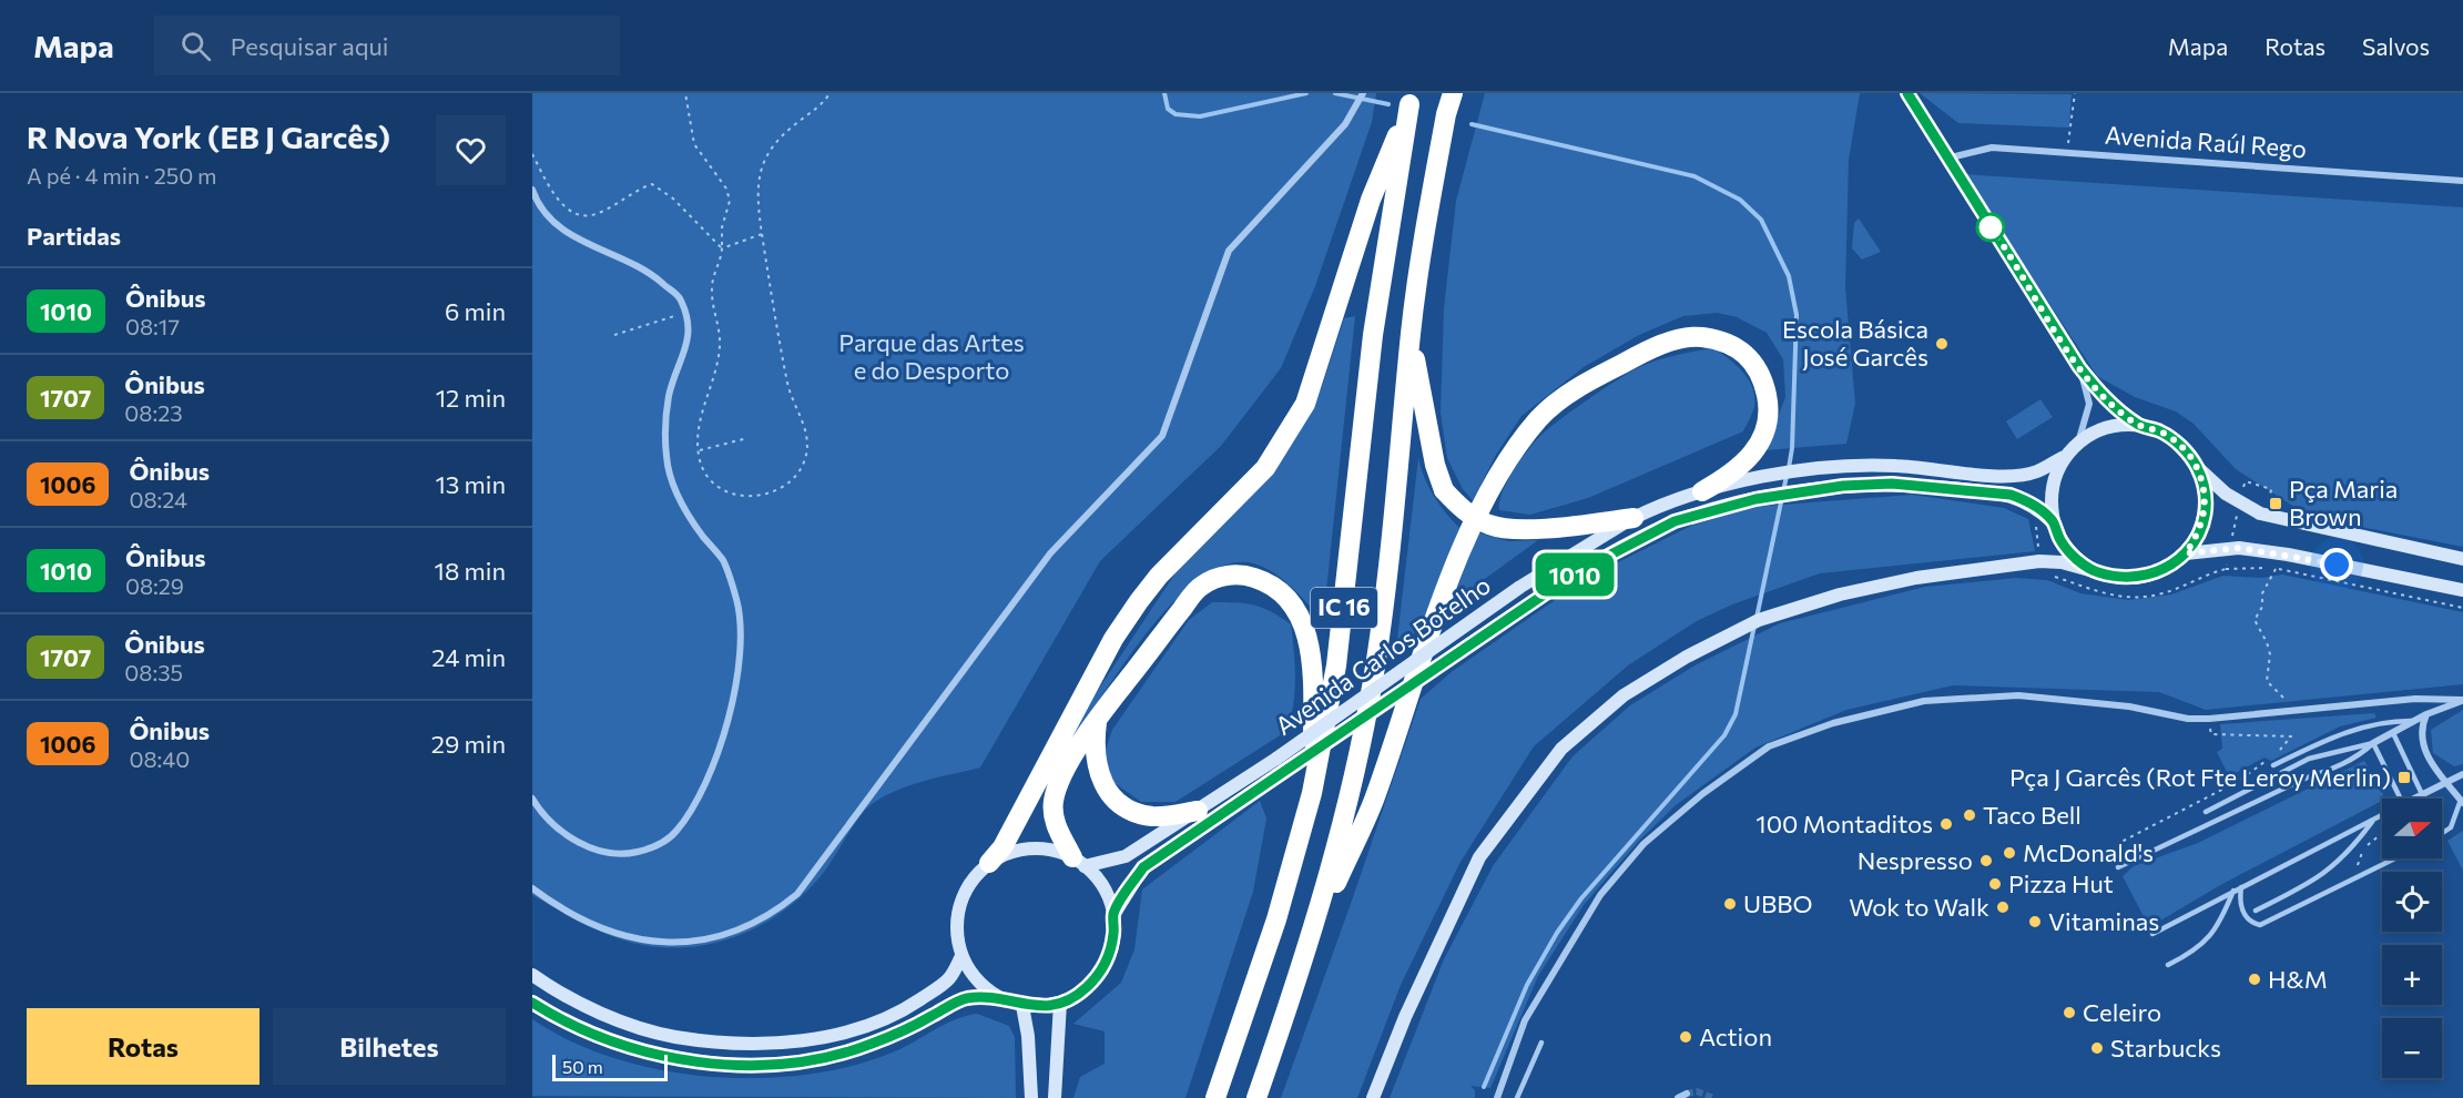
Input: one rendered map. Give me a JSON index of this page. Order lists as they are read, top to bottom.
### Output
{
  "streets": {
    "highway": ["IC 16"],
    "main road": ["Avenida Carlos Botelho"],
    "street": ["Avenida Raúl Rego"]
  },
  "parks": ["Parque das Artes e do Desporto"],
  "places": {
    "other": [
      "Escola Básica José Garcês",
      "Taco Bell",
      "100 Montaditos",
      "McDonald's",
      "Nespresso",
      "Pizza Hut",
      "UBBO",
      "Wok to Walk",
      "Vitaminas",
      "H&M",
      "Celeiro",
      "Action",
      "Starbucks"
    ],
    "transit": ["Pça Maria Brown", "Pça J Garcês (Rot Fte Leroy Merlin)"]
  },
  "lines": ["bus line 1010"],
  "scale_bar": "50 m",
  "north": "right",
  "page": {
    "header": "Mapa",
    "search": "Pesquisar aqui",
    "nav": ["Mapa", "Rotas", "Salvos"],
    "heading": [
      ["R Nova York (EB J Garcês)", "A pé · 4 min · 250 m"],
      "Partidas"
    ],
    "on_map": "1010",
    "list": [
      {
        "mark": "1010",
        "name": "Ônibus",
        "note": "08:17",
        "value": "6 min"
      },
      {
        "mark": "1707",
        "name": "Ônibus",
        "note": "08:23",
        "value": "12 min"
      },
      {
        "mark": "1006",
        "name": "Ônibus",
        "note": "08:24",
        "value": "13 min"
      },
      {
        "mark": "1010",
        "name": "Ônibus",
        "note": "08:29",
        "value": "18 min"
      },
      {
        "mark": "1707",
        "name": "Ônibus",
        "note": "08:35",
        "value": "24 min"
      },
      {
        "mark": "1006",
        "name": "Ônibus",
        "note": "08:40",
        "value": "29 min"
      }
    ],
    "map_buttons": ["+", "−"],
    "buttons": ["Rotas", "Bilhetes"],
    "scale": "50 m"
  }
}
